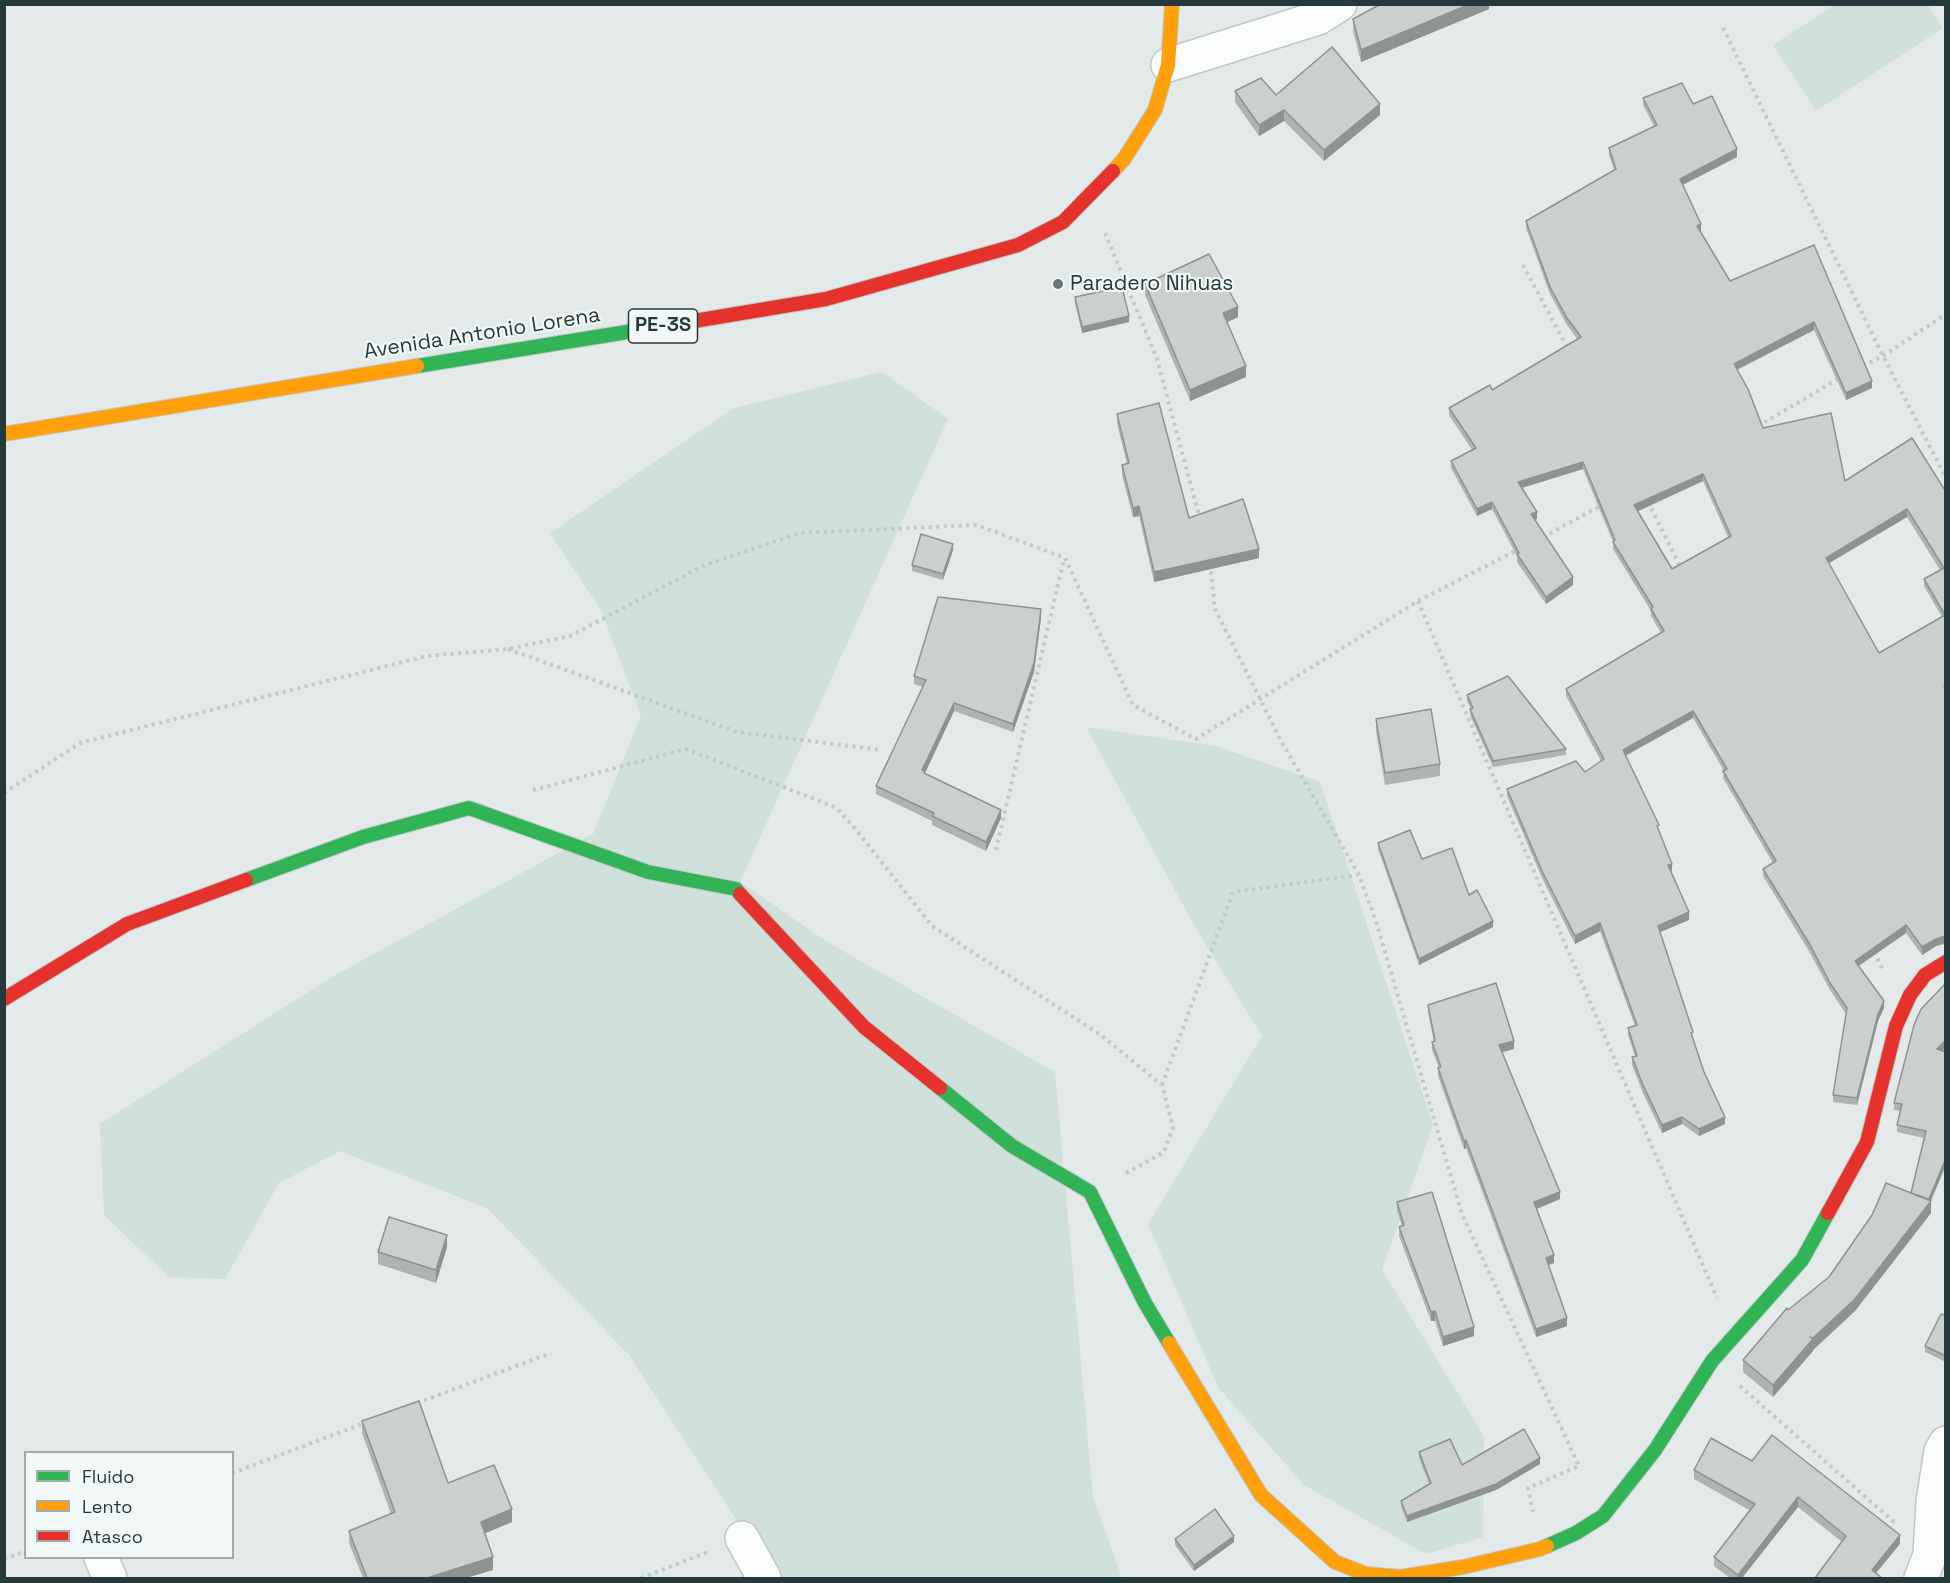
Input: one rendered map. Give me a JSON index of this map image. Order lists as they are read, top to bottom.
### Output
{
  "streets": {
    "main road": ["PE-3S", "Avenida Antonio Lorena"]
  },
  "places": ["Paradero Nihuas"],
  "legend": ["Fluido", "Lento", "Atasco"]
}
